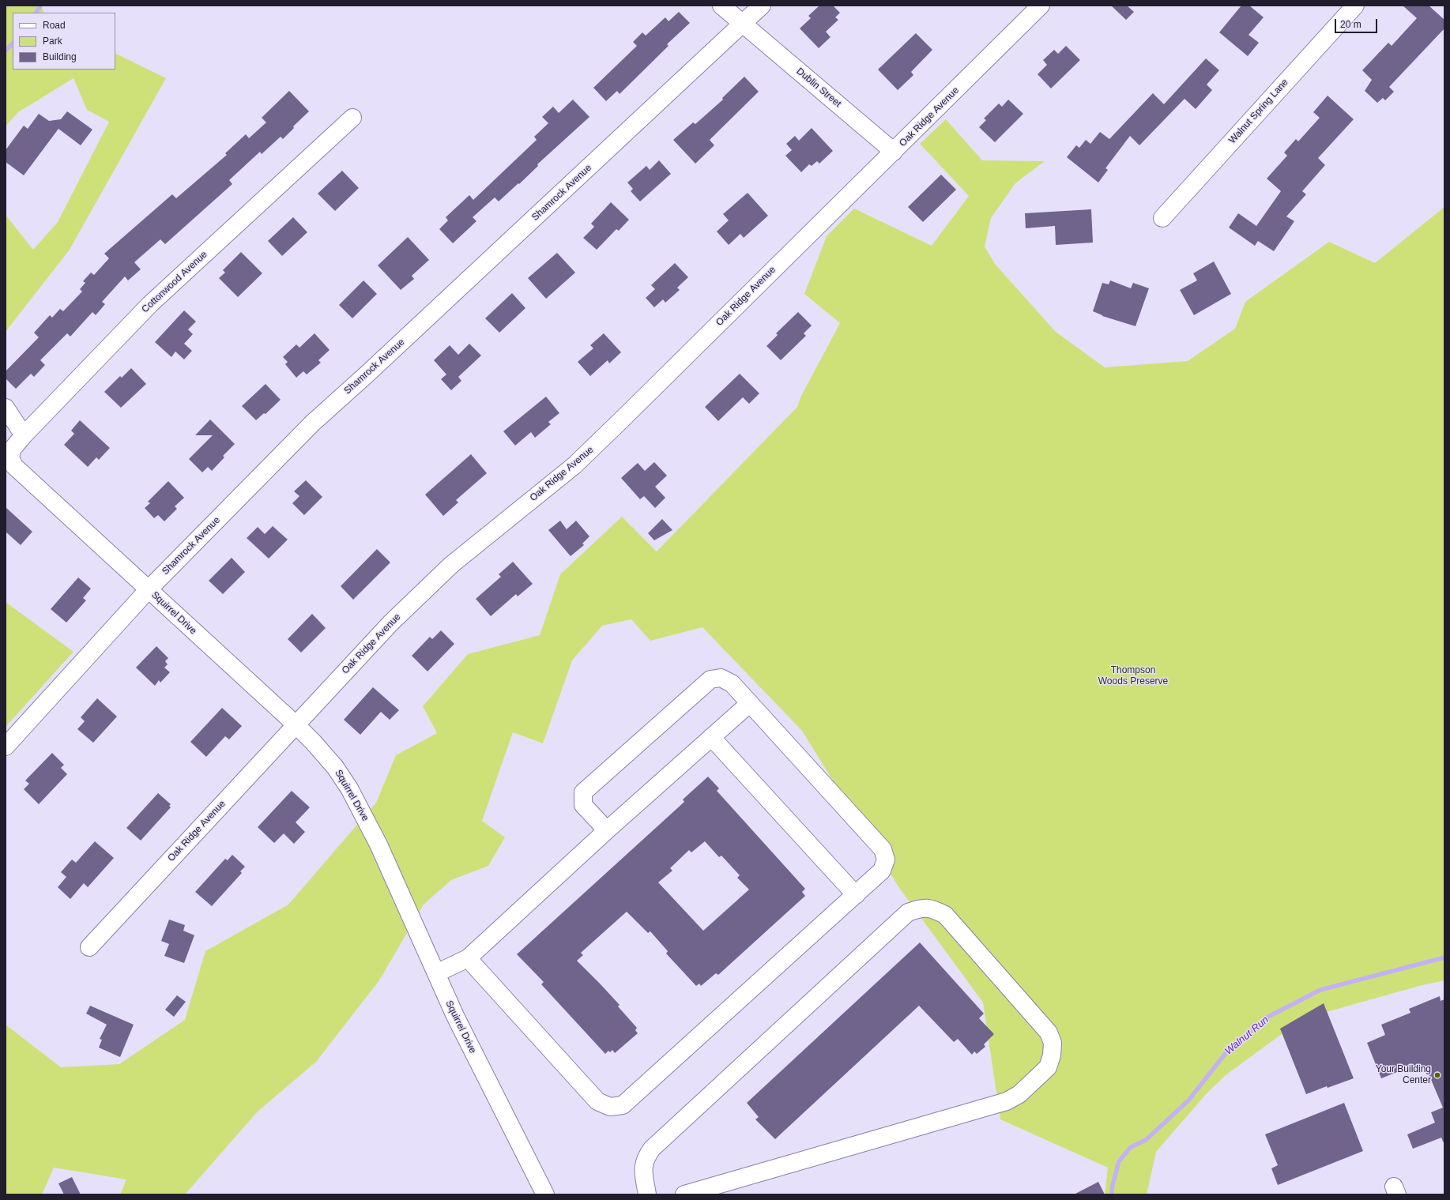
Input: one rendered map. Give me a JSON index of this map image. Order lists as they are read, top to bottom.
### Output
{
  "streets": {
    "street": [
      "Dublin Street",
      "Walnut Spring Lane",
      "Oak Ridge Avenue",
      "Shamrock Avenue",
      "Cottonwood Avenue",
      "Squirrel Drive"
    ]
  },
  "crossings": [
    ["Dublin Street", "Oak Ridge Avenue"],
    ["Dublin Street", "Shamrock Avenue"],
    ["Oak Ridge Avenue", "Squirrel Drive"],
    ["Shamrock Avenue", "Squirrel Drive"],
    ["Cottonwood Avenue", "Squirrel Drive"]
  ],
  "water": ["Walnut Run"],
  "parks": ["Thompson Woods Preserve"],
  "places": ["Your Building Center"],
  "legend": ["Road", "Park", "Building"],
  "scale_bar": "20 m"
}
